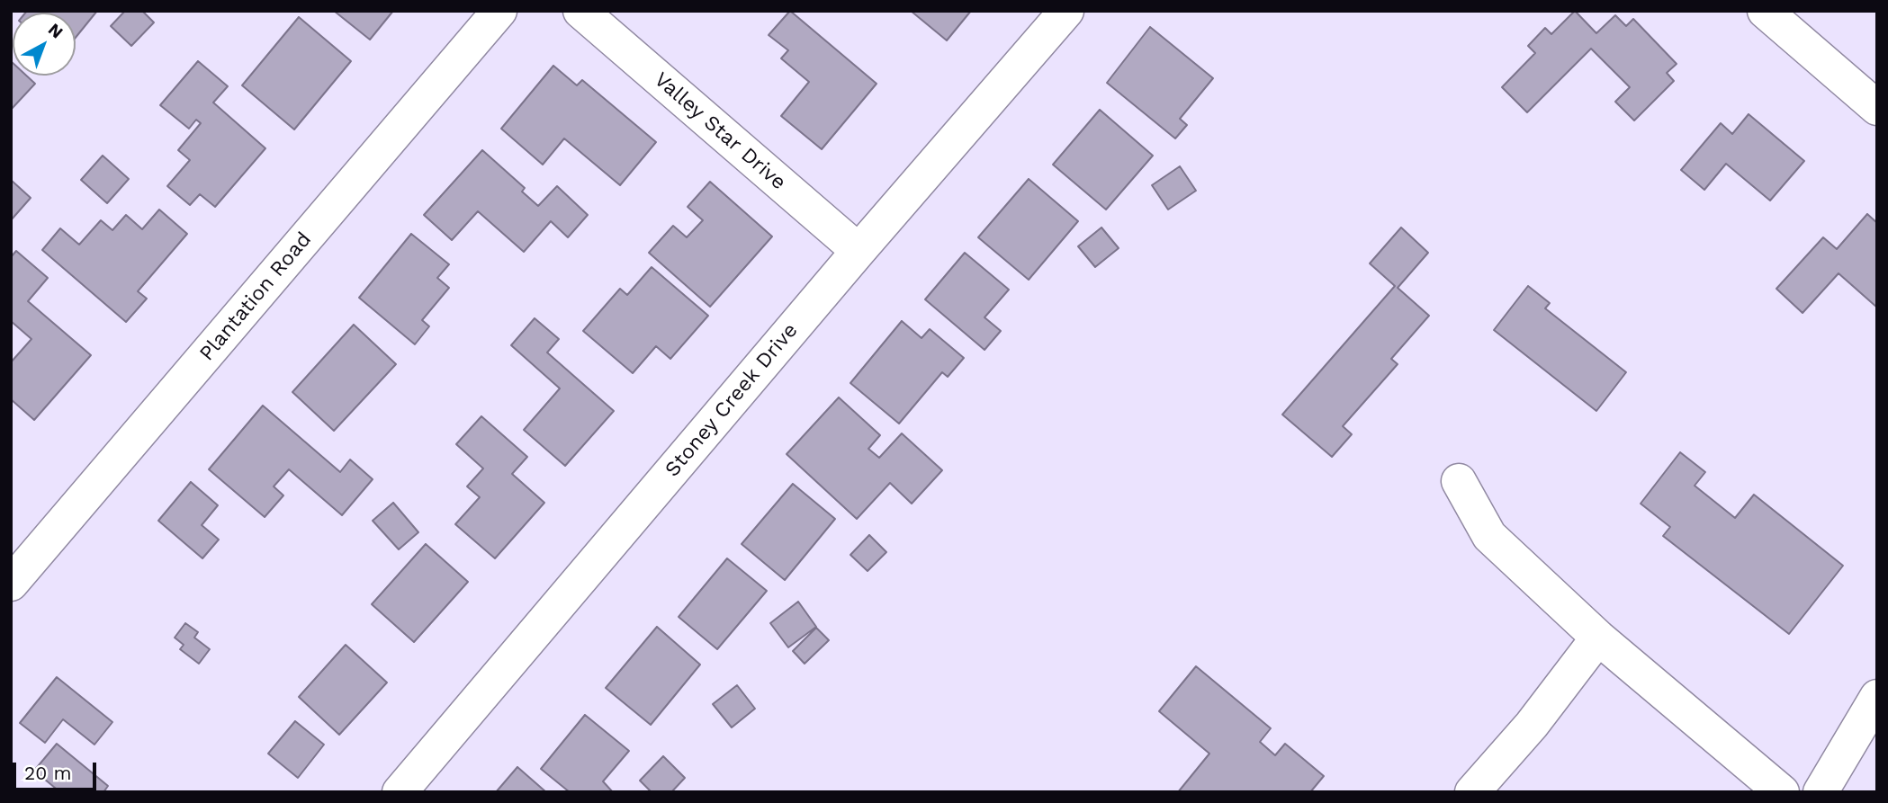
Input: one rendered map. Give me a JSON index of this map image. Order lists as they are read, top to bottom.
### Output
{
  "streets": {
    "street": ["Valley Star Drive", "Plantation Road", "Stoney Creek Drive"]
  },
  "crossings": [
    ["Valley Star Drive", "Stoney Creek Drive"]
  ],
  "scale_bar": "20 m",
  "north": "top right"
}
